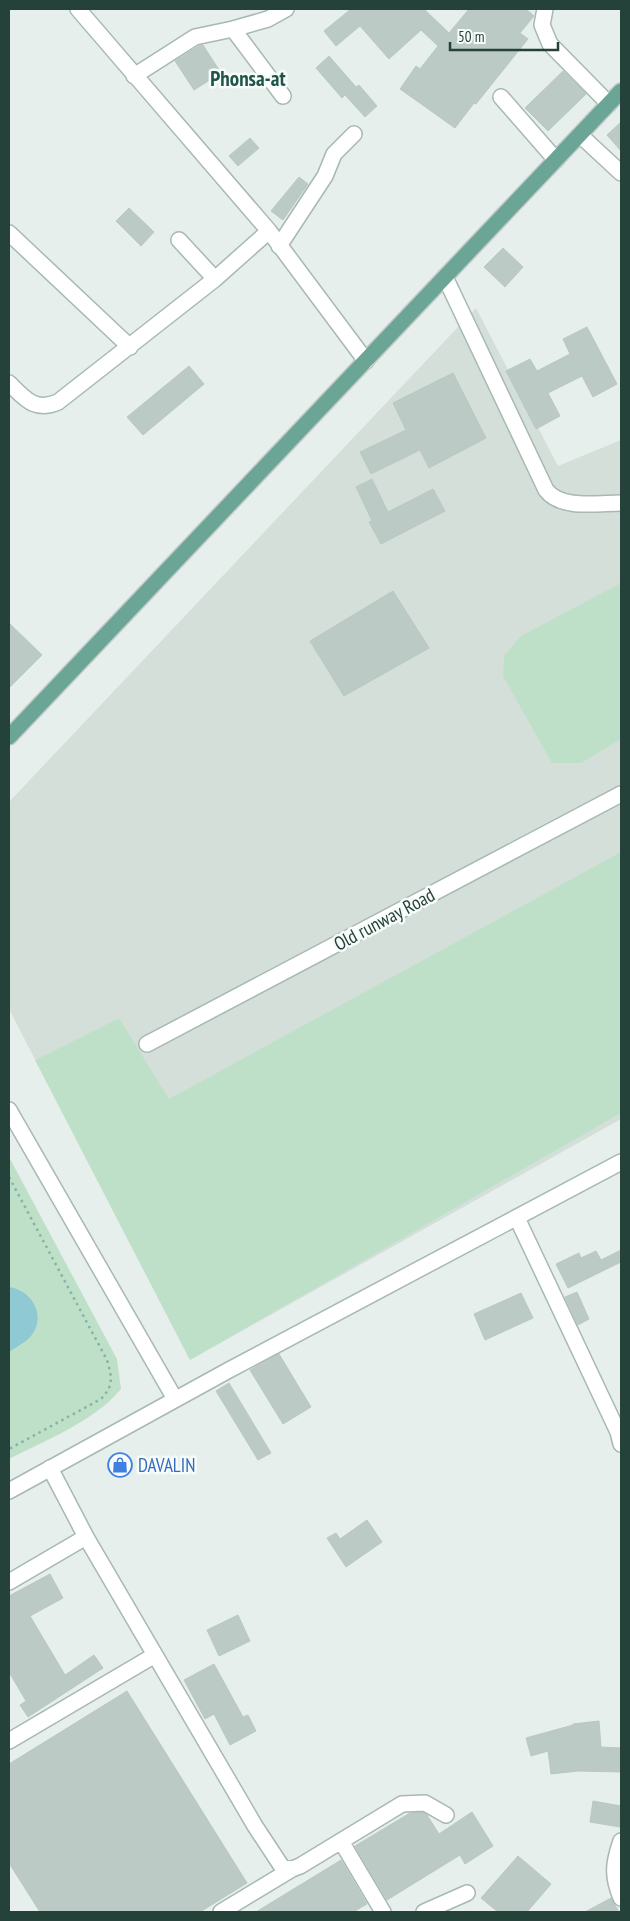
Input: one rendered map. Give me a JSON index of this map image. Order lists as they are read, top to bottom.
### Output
{
  "streets": {
    "street": ["Old runway Road"]
  },
  "districts": ["Phonsa-at"],
  "places": {
    "shop": ["DAVALIN"]
  },
  "scale_bar": "50 m"
}
